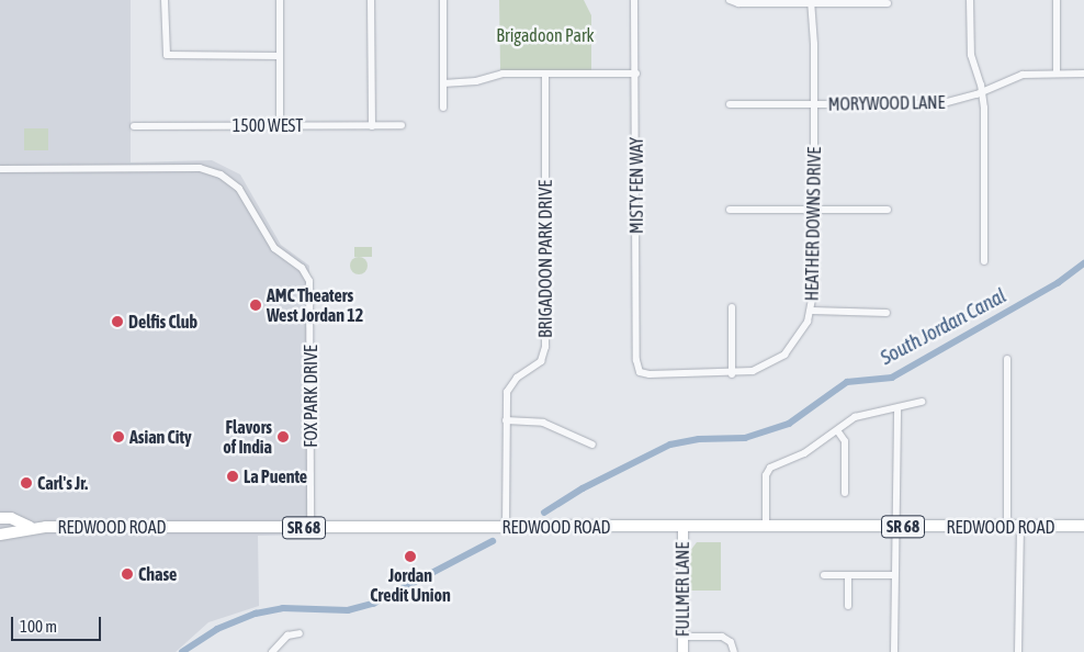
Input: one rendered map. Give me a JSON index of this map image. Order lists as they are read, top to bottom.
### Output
{
  "streets": {
    "main road": ["REDWOOD ROAD", "SR 68"],
    "street": [
      "MORYWOOD LANE",
      "1500 WEST",
      "MISTY FEN WAY",
      "HEATHER DOWNS DRIVE",
      "BRIGADOON PARK DRIVE",
      "FOX PARK DRIVE",
      "FULLMER LANE"
    ]
  },
  "crossings": [
    ["MORYWOOD LANE", "HEATHER DOWNS DRIVE"],
    ["MISTY FEN WAY", "HEATHER DOWNS DRIVE"],
    ["BRIGADOON PARK DRIVE", "REDWOOD ROAD"],
    ["FOX PARK DRIVE", "REDWOOD ROAD"],
    ["REDWOOD ROAD", "FULLMER LANE"]
  ],
  "water": ["South Jordan Canal"],
  "parks": ["Brigadoon Park"],
  "places": [
    "AMC Theaters West Jordan 12",
    "Delfis Club",
    "Asian City",
    "Flavors of India",
    "La Puente",
    "Carl's Jr.",
    "Jordan Credit Union",
    "Chase"
  ],
  "scale_bar": "100 m"
}
